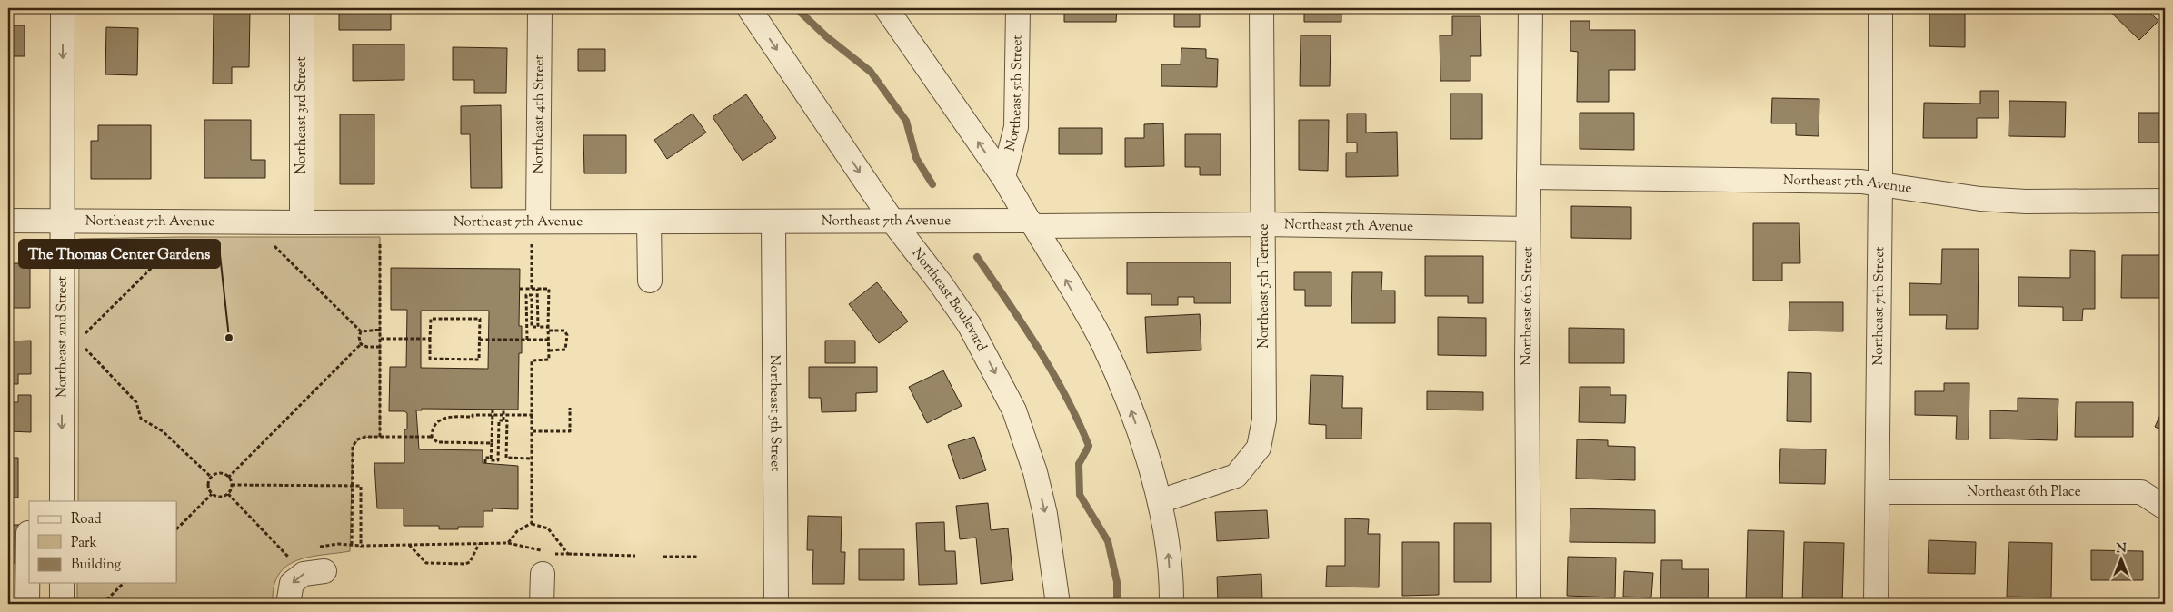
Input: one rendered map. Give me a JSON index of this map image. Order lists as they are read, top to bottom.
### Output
{
  "streets": {
    "street": [
      "Northeast 5th Street",
      "Northeast 3rd Street",
      "Northeast 4th Street",
      "Northeast 7th Avenue",
      "Northeast 5th Terrace",
      "Northeast Boulevard",
      "Northeast 6th Street",
      "Northeast 7th Street",
      "Northeast 2nd Street",
      "Northeast 6th Place"
    ]
  },
  "crossings": [
    ["Northeast 5th Street", "Northeast 7th Avenue"],
    ["Northeast 3rd Street", "Northeast 7th Avenue"],
    ["Northeast 4th Street", "Northeast 7th Avenue"],
    ["Northeast 7th Avenue", "Northeast 5th Terrace"],
    ["Northeast 7th Avenue", "Northeast Boulevard"],
    ["Northeast 7th Avenue", "Northeast 6th Street"],
    ["Northeast 7th Avenue", "Northeast 7th Street"],
    ["Northeast 7th Avenue", "Northeast 2nd Street"],
    ["Northeast 7th Street", "Northeast 6th Place"]
  ],
  "one_way": ["Northeast 2nd Street"],
  "places": ["The Thomas Center Gardens"],
  "legend": ["Road", "Park", "Building"],
  "north": "top"
}
